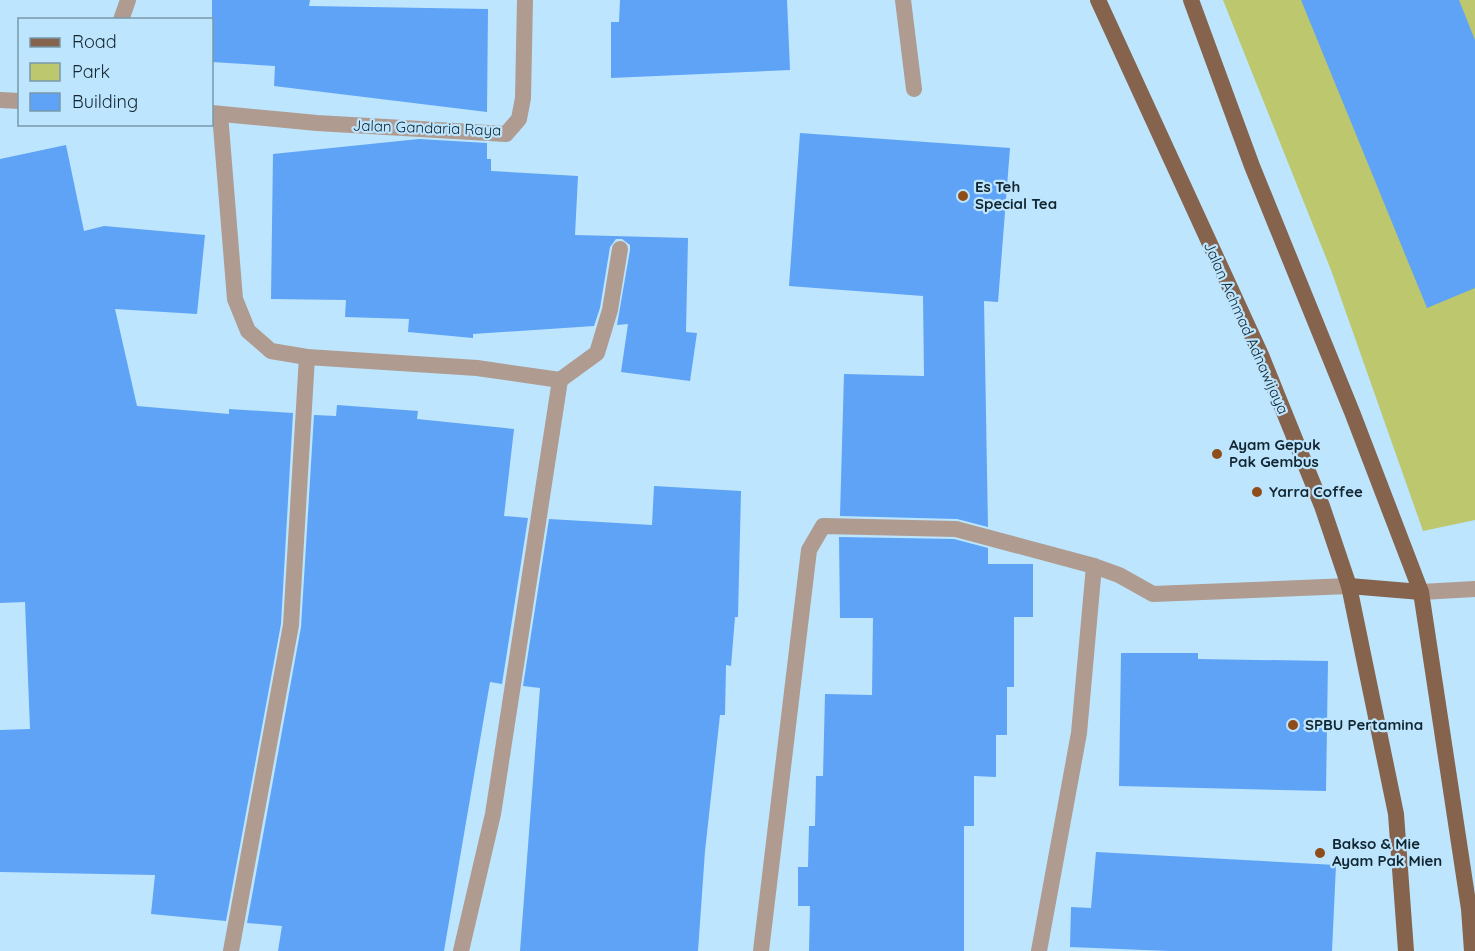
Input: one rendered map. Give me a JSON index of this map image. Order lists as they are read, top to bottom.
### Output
{
  "streets": {
    "main road": ["Jalan Achmad Adnawijaya"],
    "street": ["Jalan Gandaria Raya"]
  },
  "places": [
    "Es Teh Special Tea",
    "Ayam Gepuk Pak Gembus",
    "Yarra Coffee",
    "SPBU Pertamina",
    "Bakso & Mie Ayam Pak Mien"
  ],
  "legend": ["Road", "Park", "Building"]
}
